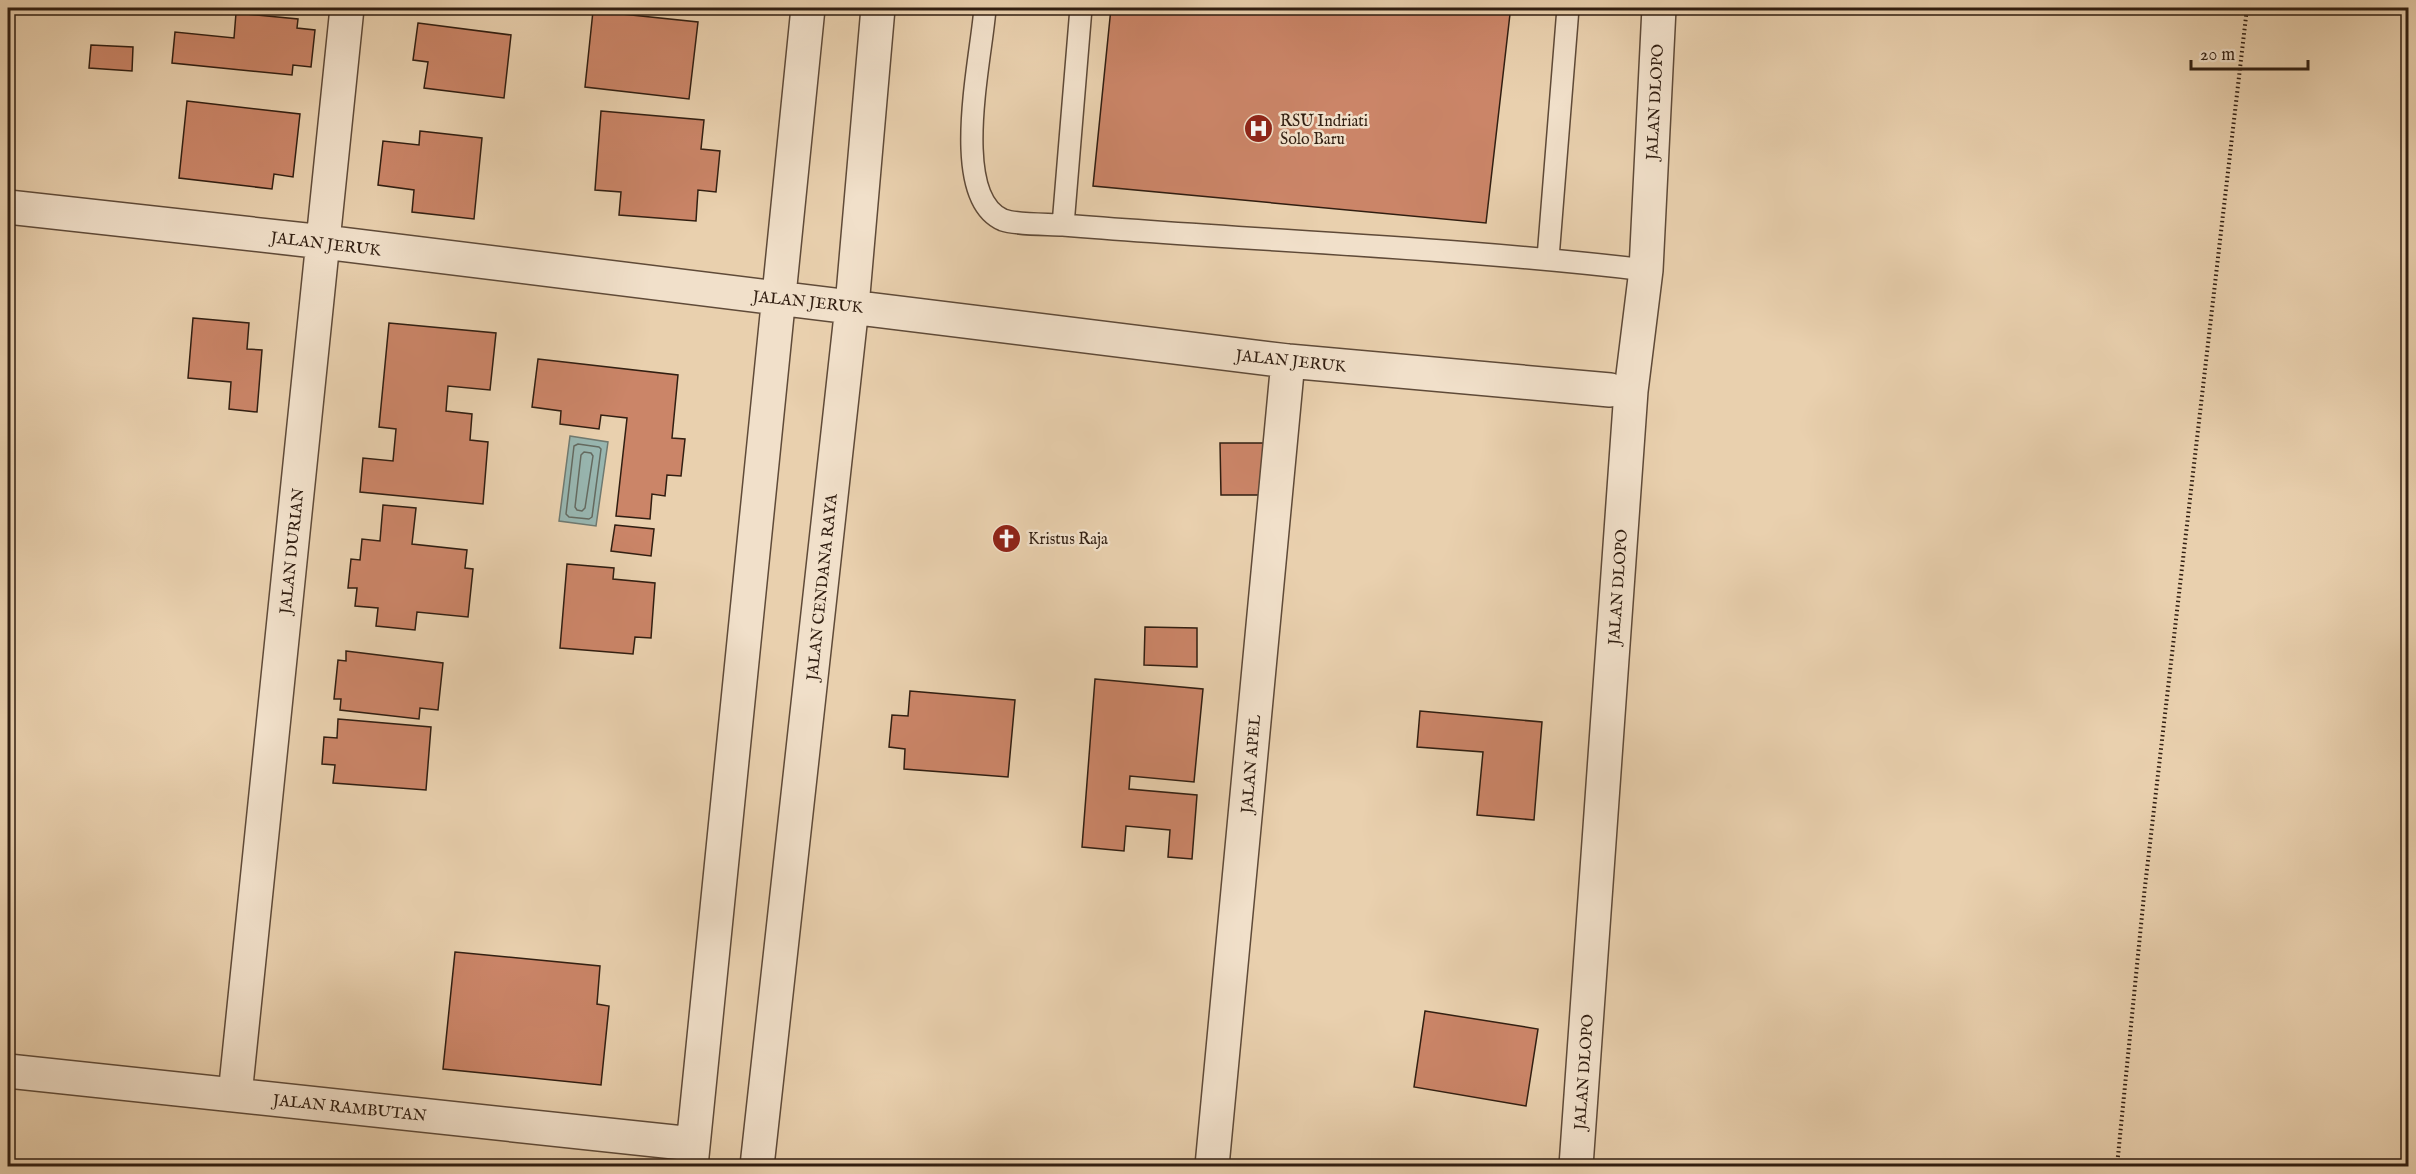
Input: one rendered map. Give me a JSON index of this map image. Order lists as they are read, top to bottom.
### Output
{
  "streets": {
    "street": [
      "JALAN DLOPO",
      "JALAN JERUK",
      "JALAN DURIAN",
      "JALAN CENDANA RAYA",
      "JALAN APEL",
      "JALAN RAMBUTAN"
    ]
  },
  "crossings": [
    ["JALAN JERUK", "JALAN DURIAN"],
    ["JALAN JERUK", "JALAN CENDANA RAYA"],
    ["JALAN JERUK", "JALAN APEL"],
    ["JALAN DURIAN", "JALAN RAMBUTAN"]
  ],
  "places": {
    "hospital": ["RSU Indriati Solo Baru"],
    "church": ["Kristus Raja"]
  },
  "scale_bar": "20 m"
}
